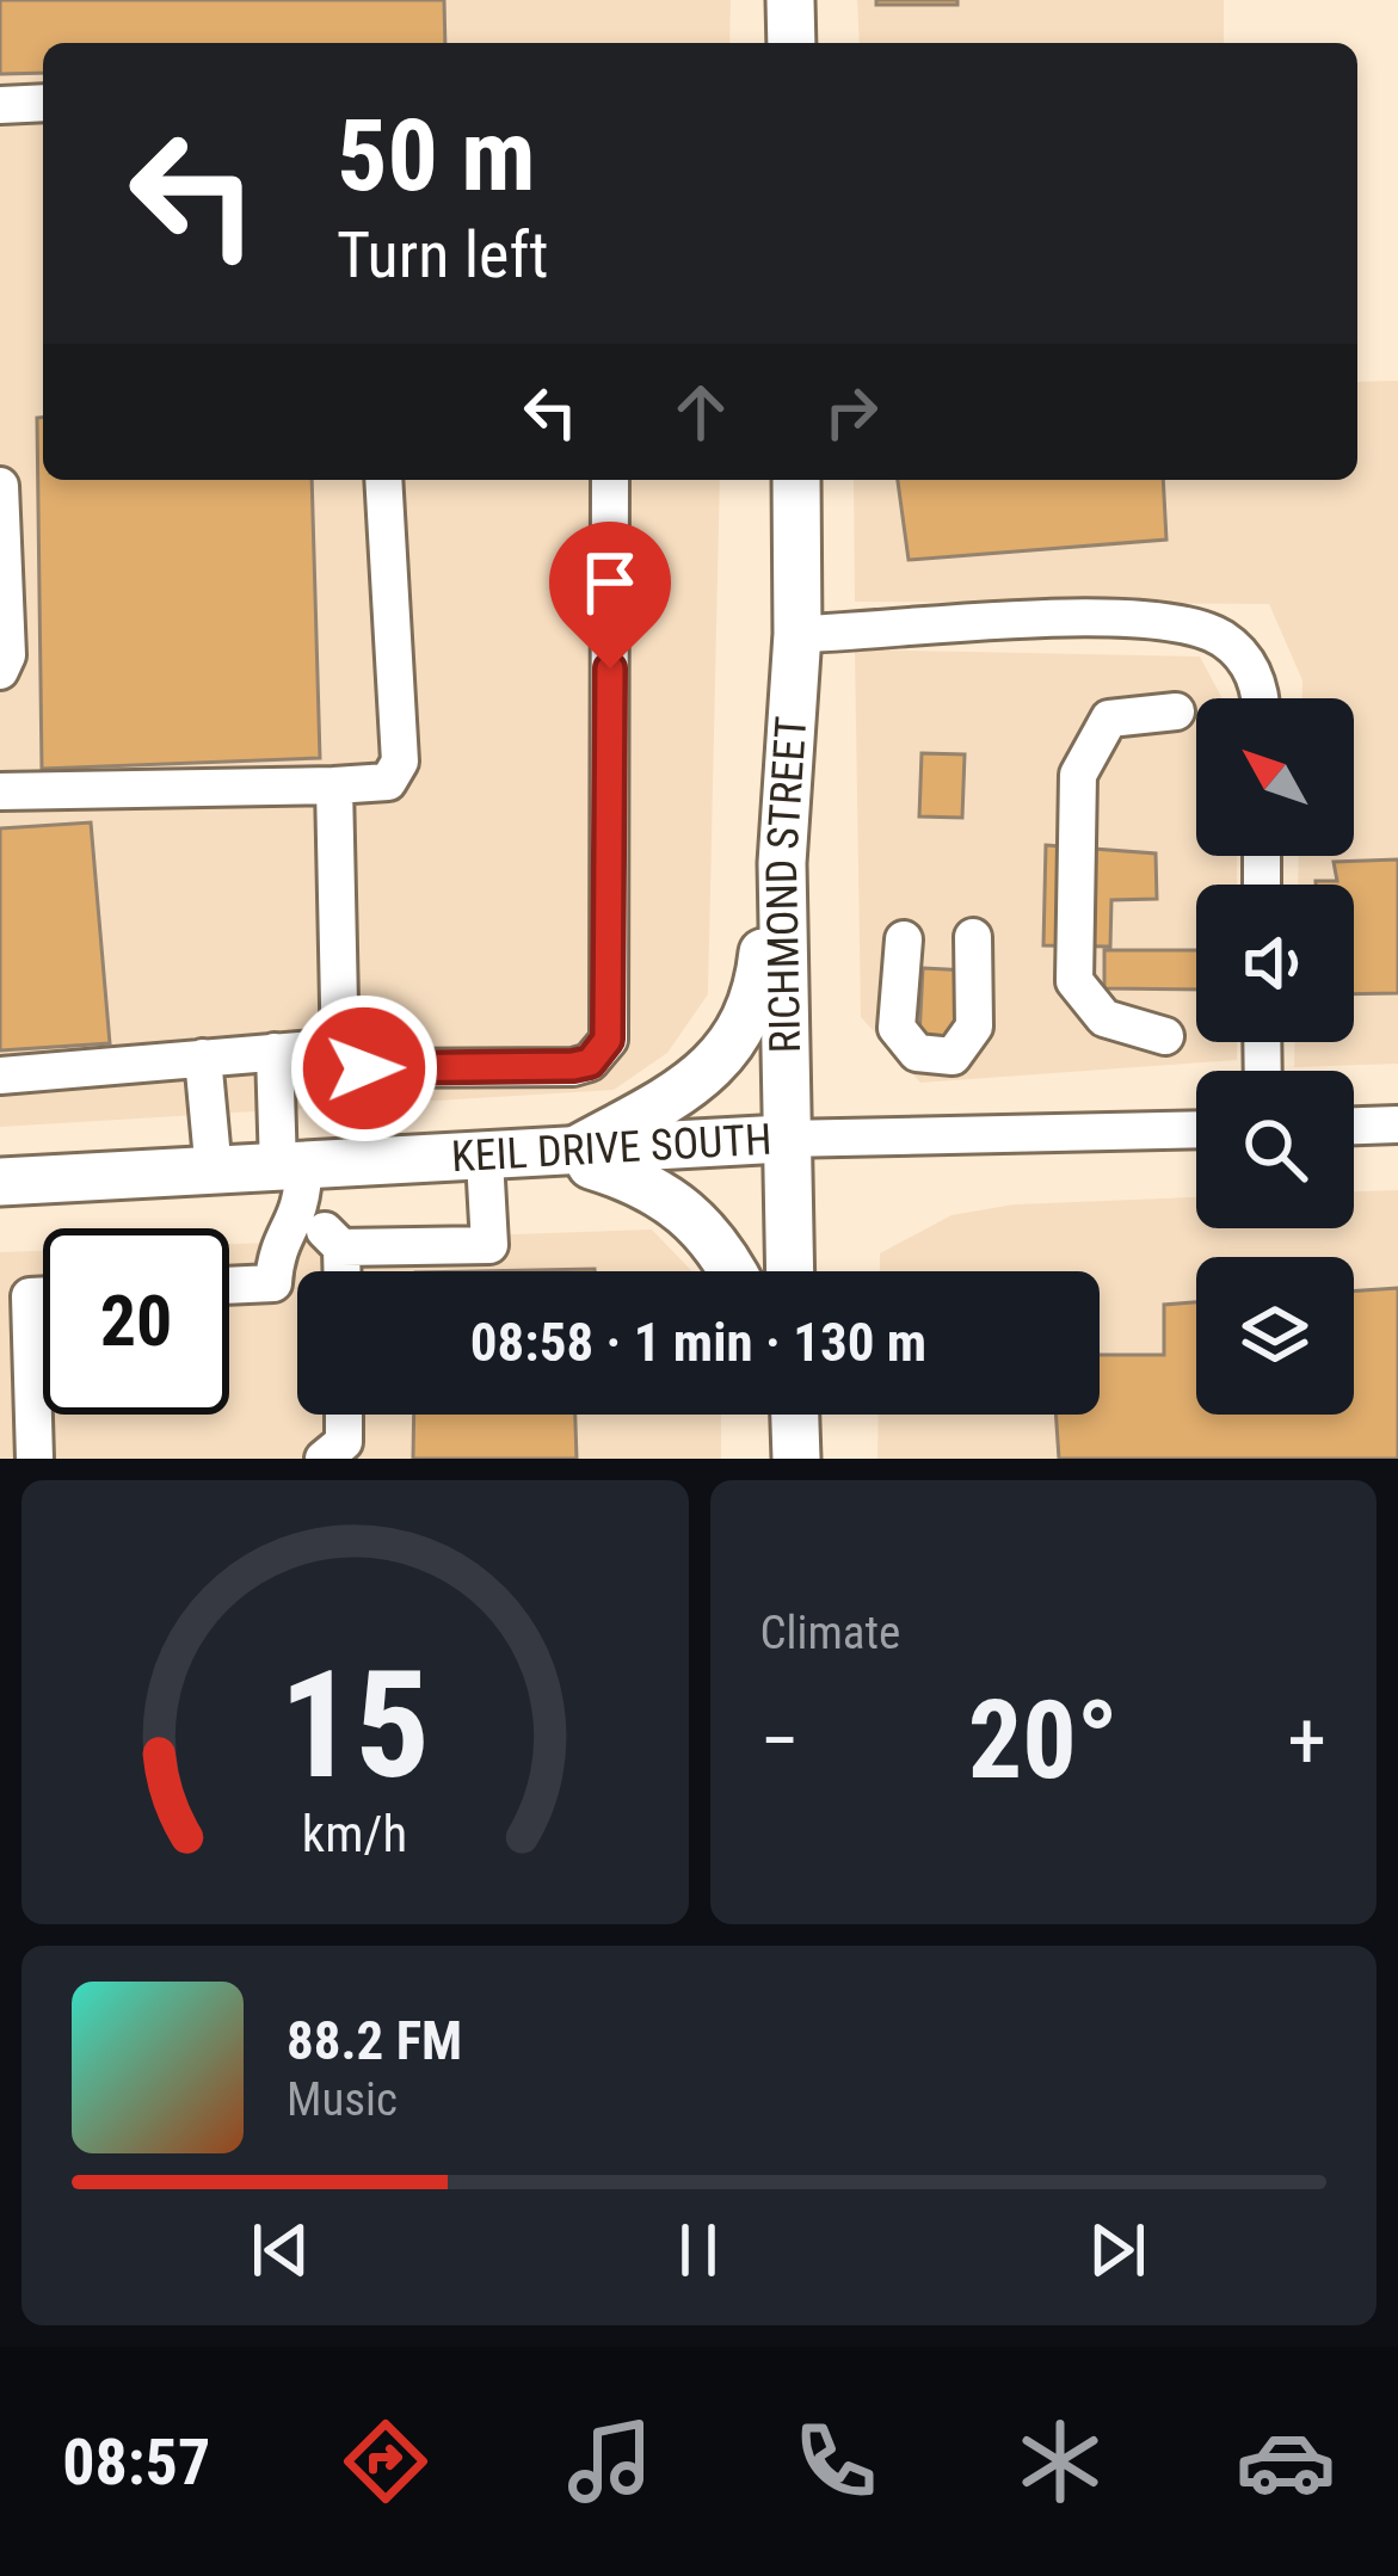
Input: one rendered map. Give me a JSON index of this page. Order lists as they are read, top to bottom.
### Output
{
  "streets": {
    "main road": ["RICHMOND STREET", "KEIL DRIVE SOUTH"]
  },
  "crossings": [
    ["RICHMOND STREET", "KEIL DRIVE SOUTH"]
  ],
  "north": "top left",
  "page": {
    "turn": ["50 m", "Turn left"],
    "limit": "20",
    "trip": "08:58 · 1 min · 130 m",
    "tile": "Climate",
    "heat": ["−", "20°", "+"],
    "song": ["88.2 FM", "Music"],
    "tabs": "08:57",
    "gauge": ["15", "km/h"]
  }
}
